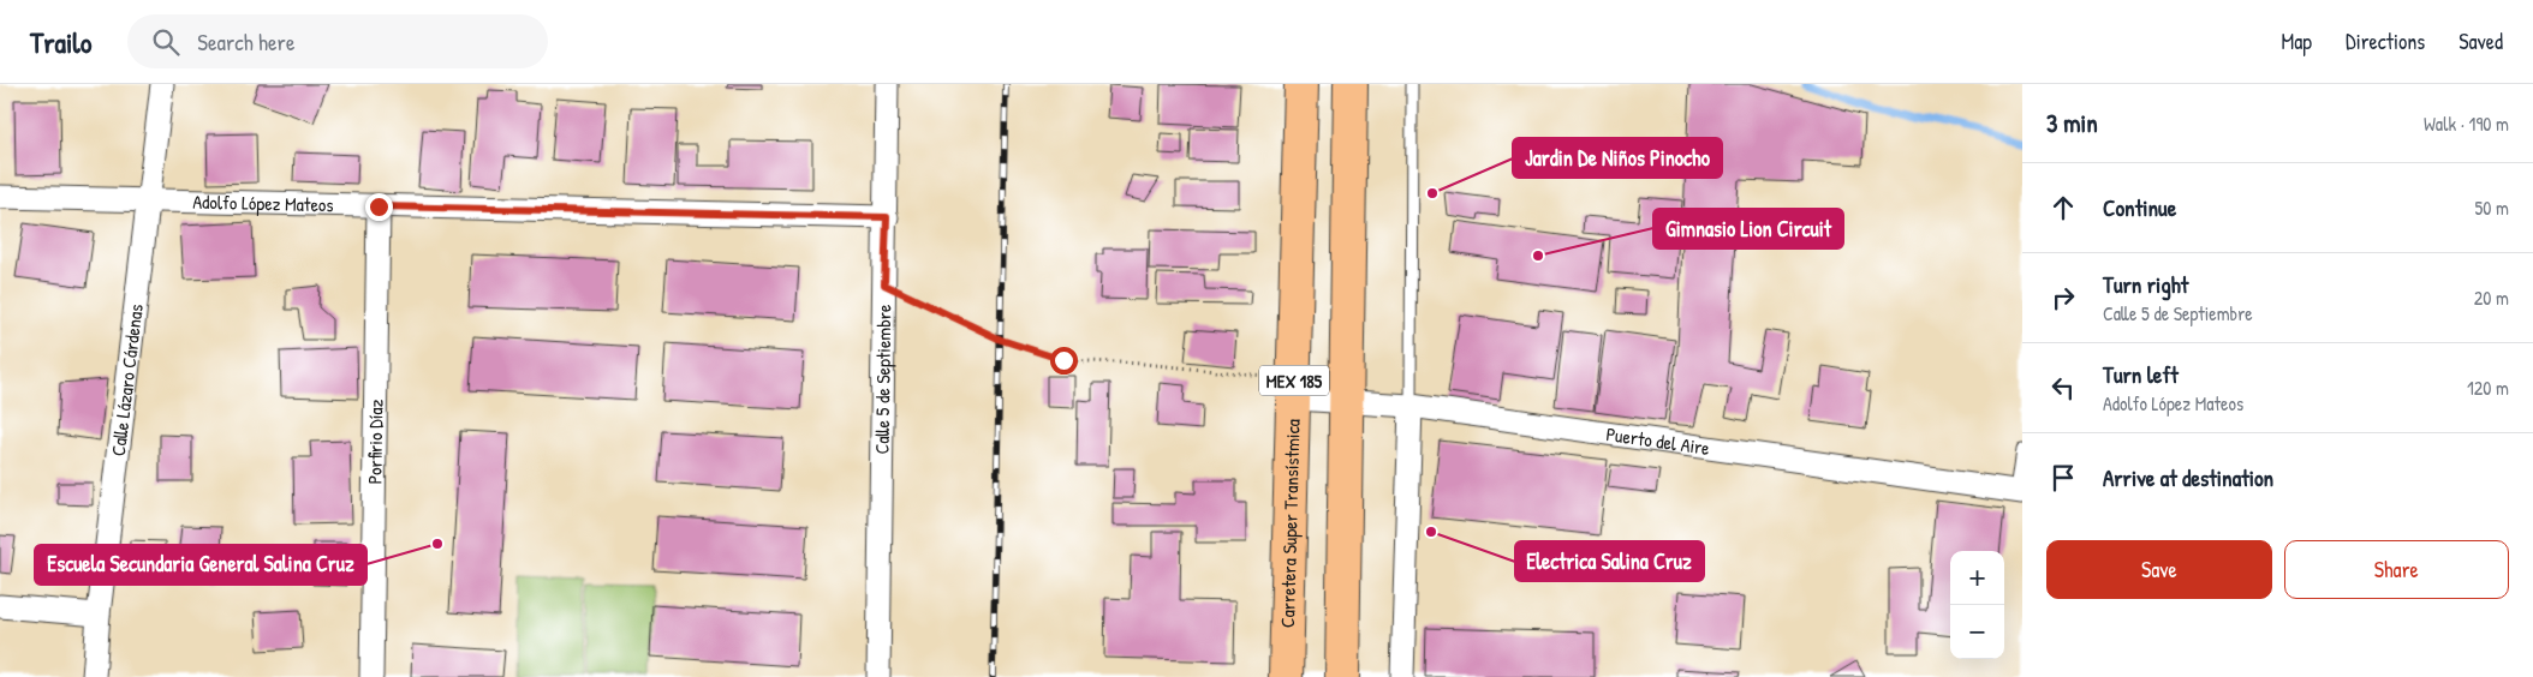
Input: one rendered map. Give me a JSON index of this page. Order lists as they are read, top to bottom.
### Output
{
  "streets": {
    "main road": ["MEX 185", "Carretera Super Transístmica"],
    "street": [
      "Adolfo López Mateos",
      "Calle Lázaro Cárdenas",
      "Calle 5 de Septiembre",
      "Puerto del Aire",
      "Porfirio Díaz"
    ]
  },
  "crossings": [
    ["Adolfo López Mateos", "Calle Lázaro Cárdenas"],
    ["Adolfo López Mateos", "Calle 5 de Septiembre"],
    ["Adolfo López Mateos", "Porfirio Díaz"],
    ["MEX 185", "Puerto del Aire"],
    ["Puerto del Aire", "Carretera Super Transístmica"]
  ],
  "places": [
    "Jardin De Niños Pinocho",
    "Gimnasio Lion Circuit",
    "Electrica Salina Cruz",
    "Escuela Secundaria General Salina Cruz"
  ],
  "page": {
    "header": "Trailo",
    "search": "Search here",
    "nav": ["Map", "Directions", "Saved"],
    "heading": ["3 min", "Walk · 190 m"],
    "list": [
      ["Continue", "50 m"],
      ["Turn right", "Calle 5 de Septiembre", "20 m"],
      ["Turn left", "Adolfo López Mateos", "120 m"],
      "Arrive at destination"
    ],
    "buttons": ["Save", "Share"],
    "map_buttons": ["+", "−"]
  }
}
